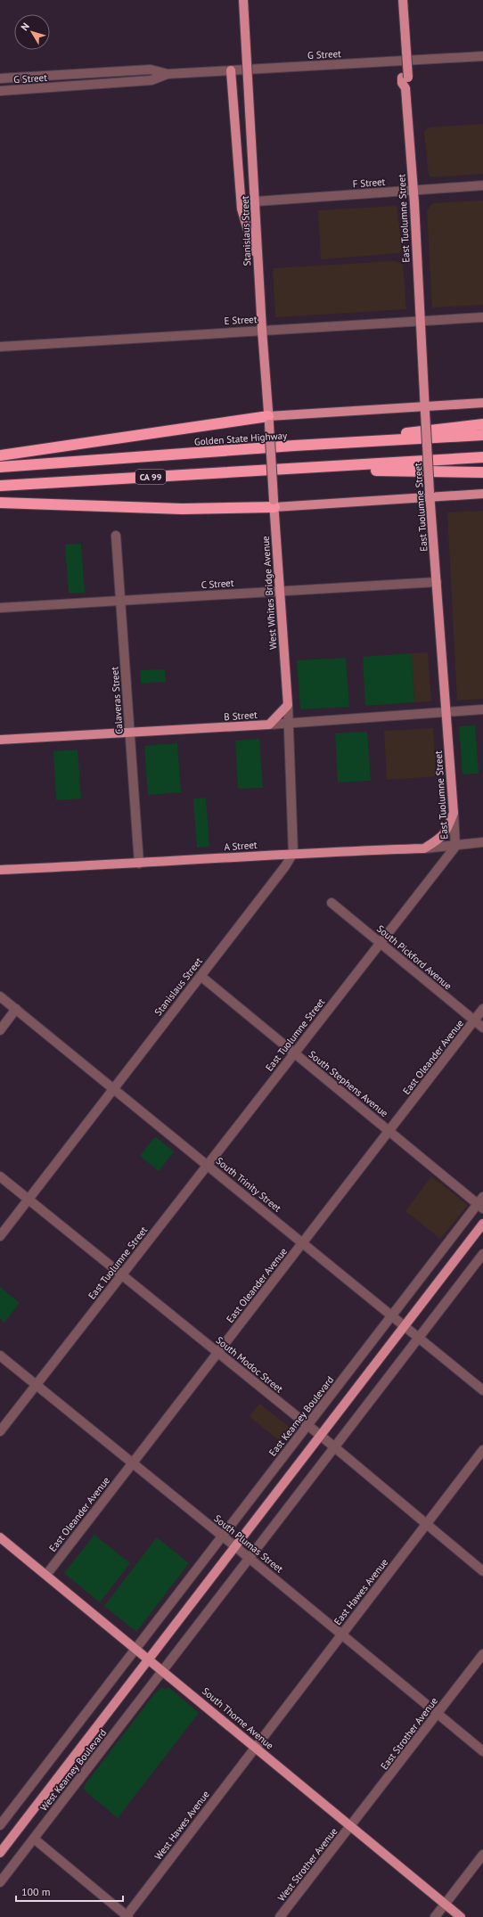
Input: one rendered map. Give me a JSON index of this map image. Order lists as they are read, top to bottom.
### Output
{
  "streets": {
    "highway": ["Golden State Highway", "CA 99"],
    "main road": [
      "East Tuolumne Street",
      "Stanislaus Street",
      "West Whites Bridge Avenue",
      "B Street",
      "A Street",
      "South Thorne Avenue",
      "West Kearney Boulevard"
    ],
    "street": [
      "G Street",
      "F Street",
      "E Street",
      "C Street",
      "Calaveras Street",
      "South Pickford Avenue",
      "East Oleander Avenue",
      "South Stephens Avenue",
      "South Trinity Street",
      "South Modoc Street",
      "East Kearney Boulevard",
      "South Plumas Street",
      "East Hawes Avenue",
      "East Strother Avenue",
      "West Hawes Avenue",
      "West Strother Avenue"
    ]
  },
  "crossings": [
    ["F Street", "East Tuolumne Street"],
    ["F Street", "Stanislaus Street"],
    ["East Tuolumne Street", "E Street"],
    ["East Tuolumne Street", "C Street"],
    ["East Tuolumne Street", "B Street"],
    ["East Tuolumne Street", "A Street"],
    ["East Tuolumne Street", "South Pickford Avenue"],
    ["East Tuolumne Street", "South Stephens Avenue"],
    ["East Tuolumne Street", "South Trinity Street"],
    ["East Tuolumne Street", "South Modoc Street"],
    ["East Tuolumne Street", "South Plumas Street"],
    ["Stanislaus Street", "E Street"],
    ["Stanislaus Street", "West Whites Bridge Avenue"],
    ["Stanislaus Street", "A Street"],
    ["Stanislaus Street", "South Stephens Avenue"],
    ["Stanislaus Street", "South Trinity Street"],
    ["Stanislaus Street", "South Modoc Street"],
    ["C Street", "West Whites Bridge Avenue"],
    ["C Street", "Calaveras Street"],
    ["West Whites Bridge Avenue", "B Street"],
    ["Calaveras Street", "B Street"],
    ["Calaveras Street", "A Street"],
    ["South Pickford Avenue", "East Oleander Avenue"],
    ["East Oleander Avenue", "South Stephens Avenue"],
    ["East Oleander Avenue", "South Trinity Street"],
    ["East Oleander Avenue", "South Modoc Street"],
    ["East Oleander Avenue", "South Plumas Street"],
    ["East Oleander Avenue", "South Thorne Avenue"],
    ["South Stephens Avenue", "East Kearney Boulevard"],
    ["South Trinity Street", "East Kearney Boulevard"],
    ["South Modoc Street", "East Kearney Boulevard"],
    ["South Modoc Street", "East Hawes Avenue"],
    ["East Kearney Boulevard", "South Plumas Street"],
    ["East Kearney Boulevard", "South Thorne Avenue"],
    ["South Plumas Street", "East Hawes Avenue"],
    ["South Plumas Street", "East Strother Avenue"],
    ["East Hawes Avenue", "South Thorne Avenue"],
    ["East Hawes Avenue", "West Hawes Avenue"],
    ["South Thorne Avenue", "East Strother Avenue"],
    ["South Thorne Avenue", "West Kearney Boulevard"],
    ["South Thorne Avenue", "West Hawes Avenue"],
    ["South Thorne Avenue", "West Strother Avenue"],
    ["East Strother Avenue", "West Strother Avenue"]
  ],
  "scale_bar": "100 m",
  "north": "top left"
}
